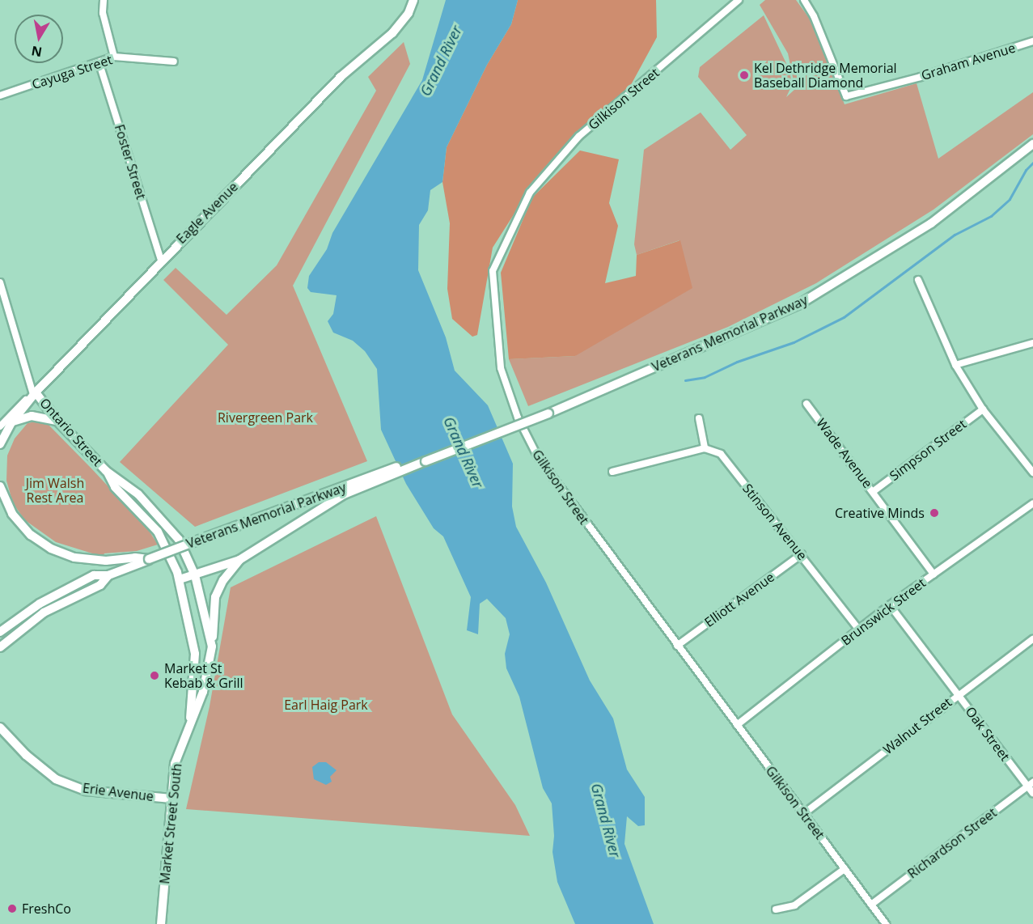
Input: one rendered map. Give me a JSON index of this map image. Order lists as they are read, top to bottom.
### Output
{
  "streets": {
    "main road": [
      "Eagle Avenue",
      "Veterans Memorial Parkway",
      "Ontario Street",
      "Erie Avenue",
      "Market Street South"
    ],
    "street": [
      "Graham Avenue",
      "Cayuga Street",
      "Gilkison Street",
      "Foster Street",
      "Simpson Street",
      "Wade Avenue",
      "Stinson Avenue",
      "Elliott Avenue",
      "Brunswick Street",
      "Walnut Street",
      "Oak Street",
      "Richardson Street"
    ]
  },
  "crossings": [
    ["Cayuga Street", "Foster Street"],
    ["Gilkison Street", "Elliott Avenue"],
    ["Gilkison Street", "Brunswick Street"],
    ["Gilkison Street", "Walnut Street"],
    ["Gilkison Street", "Richardson Street"],
    ["Foster Street", "Eagle Avenue"],
    ["Eagle Avenue", "Ontario Street"],
    ["Ontario Street", "Market Street South"],
    ["Simpson Street", "Wade Avenue"],
    ["Wade Avenue", "Brunswick Street"],
    ["Stinson Avenue", "Elliott Avenue"],
    ["Stinson Avenue", "Brunswick Street"],
    ["Brunswick Street", "Oak Street"],
    ["Walnut Street", "Oak Street"],
    ["Oak Street", "Richardson Street"],
    ["Erie Avenue", "Market Street South"]
  ],
  "water": ["Grand River"],
  "parks": ["Rivergreen Park", "Jim Walsh Rest Area", "Earl Haig Park"],
  "places": [
    "Kel Dethridge Memorial Baseball Diamond",
    "Creative Minds",
    "Market St Kebab & Grill",
    "FreshCo"
  ],
  "north": "bottom"
}
